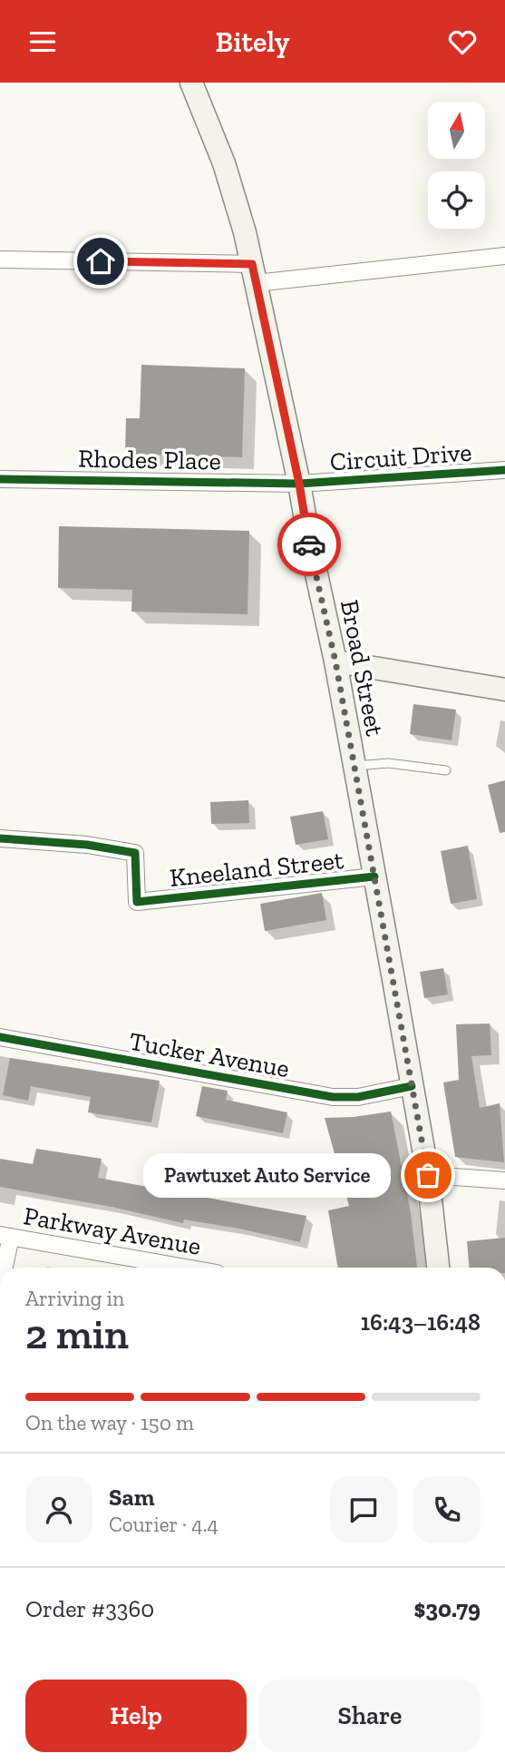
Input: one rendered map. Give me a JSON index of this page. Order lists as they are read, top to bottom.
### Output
{
  "streets": {
    "main road": ["Broad Street"],
    "street": [
      "Circuit Drive",
      "Rhodes Place",
      "Kneeland Street",
      "Tucker Avenue",
      "Parkway Avenue"
    ]
  },
  "crossings": [
    ["Circuit Drive", "Rhodes Place"],
    ["Circuit Drive", "Broad Street"],
    ["Rhodes Place", "Broad Street"],
    ["Broad Street", "Kneeland Street"],
    ["Broad Street", "Tucker Avenue"]
  ],
  "places": ["Pawtuxet Auto Service"],
  "north": "top",
  "page": {
    "header": "Bitely",
    "bubble": "Pawtuxet Auto Service",
    "heading": ["2 min", "Arriving in", "16:43–16:48"],
    "panel": [
      "Sam",
      "Courier · 4.4",
      "Order #3360",
      "$30.79"
    ],
    "bar": "On the way · 150 m",
    "buttons": ["Help", "Share"]
  }
}
